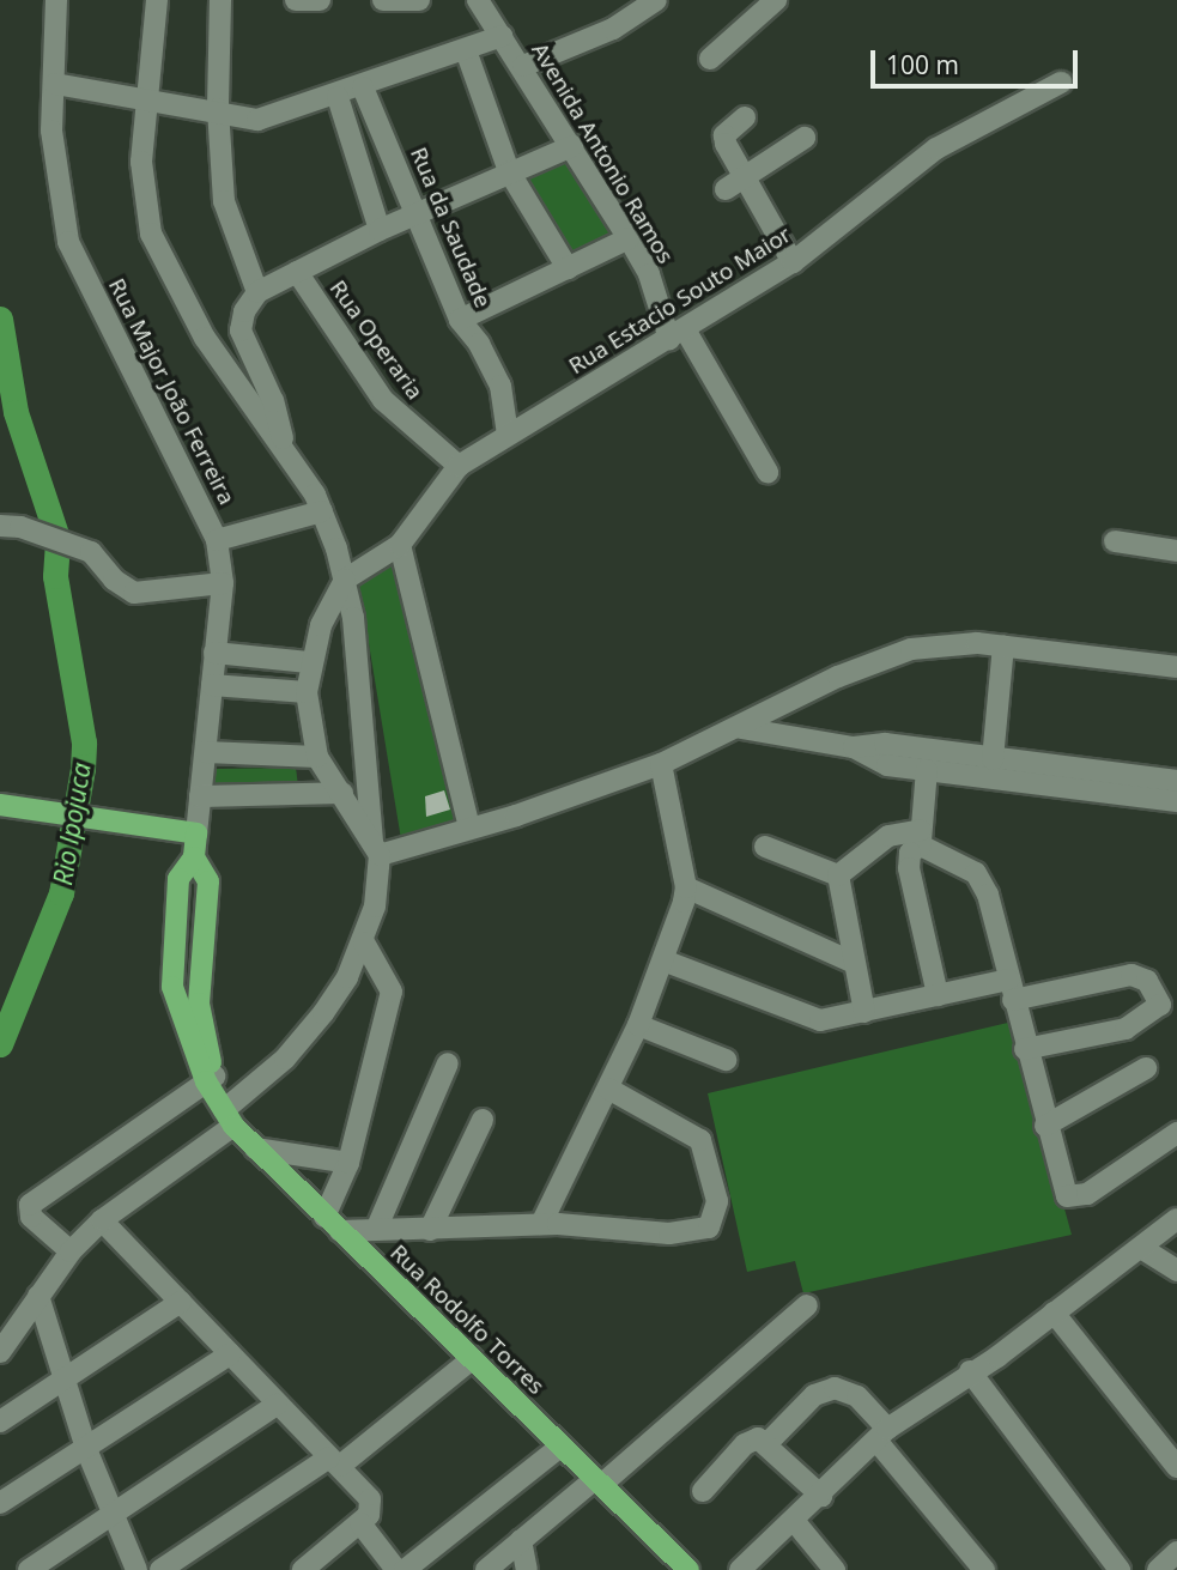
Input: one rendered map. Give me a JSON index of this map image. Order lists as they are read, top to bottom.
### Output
{
  "streets": {
    "main road": ["Rua Major João Ferreira", "Rua Rodolfo Torres"],
    "street": [
      "Avenida Antonio Ramos",
      "Rua da Saudade",
      "Rua Estacio Souto Maior",
      "Rua Operaria"
    ]
  },
  "crossings": [
    ["Avenida Antonio Ramos", "Rua Estacio Souto Maior"],
    ["Rua da Saudade", "Rua Estacio Souto Maior"],
    ["Rua Estacio Souto Maior", "Rua Operaria"],
    ["Rua Major João Ferreira", "Rua Rodolfo Torres"]
  ],
  "water": ["Rio Ipojuca"],
  "scale_bar": "100 m"
}
